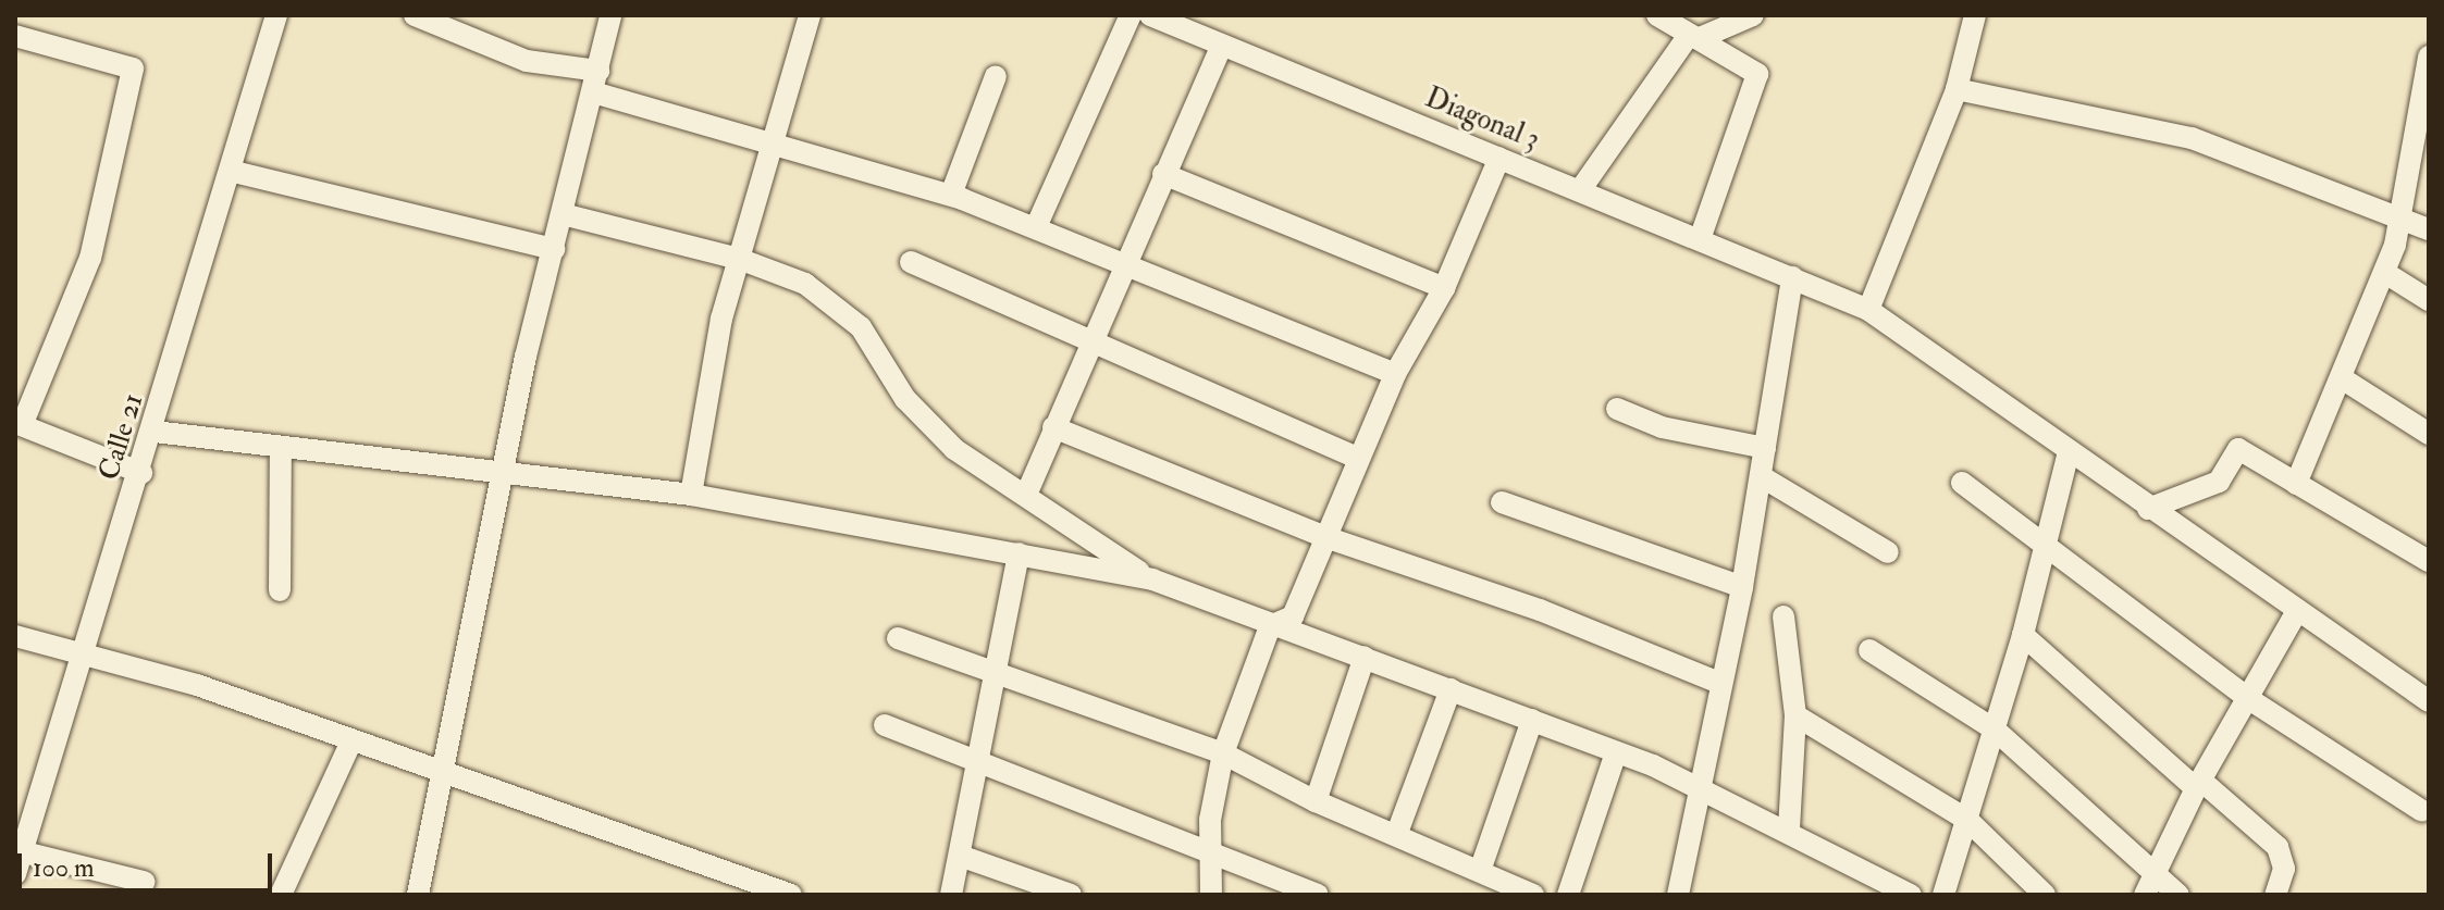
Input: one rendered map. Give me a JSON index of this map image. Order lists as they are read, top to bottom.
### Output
{
  "streets": {
    "street": ["Diagonal 3", "Calle 21"]
  },
  "scale_bar": "100 m"
}
